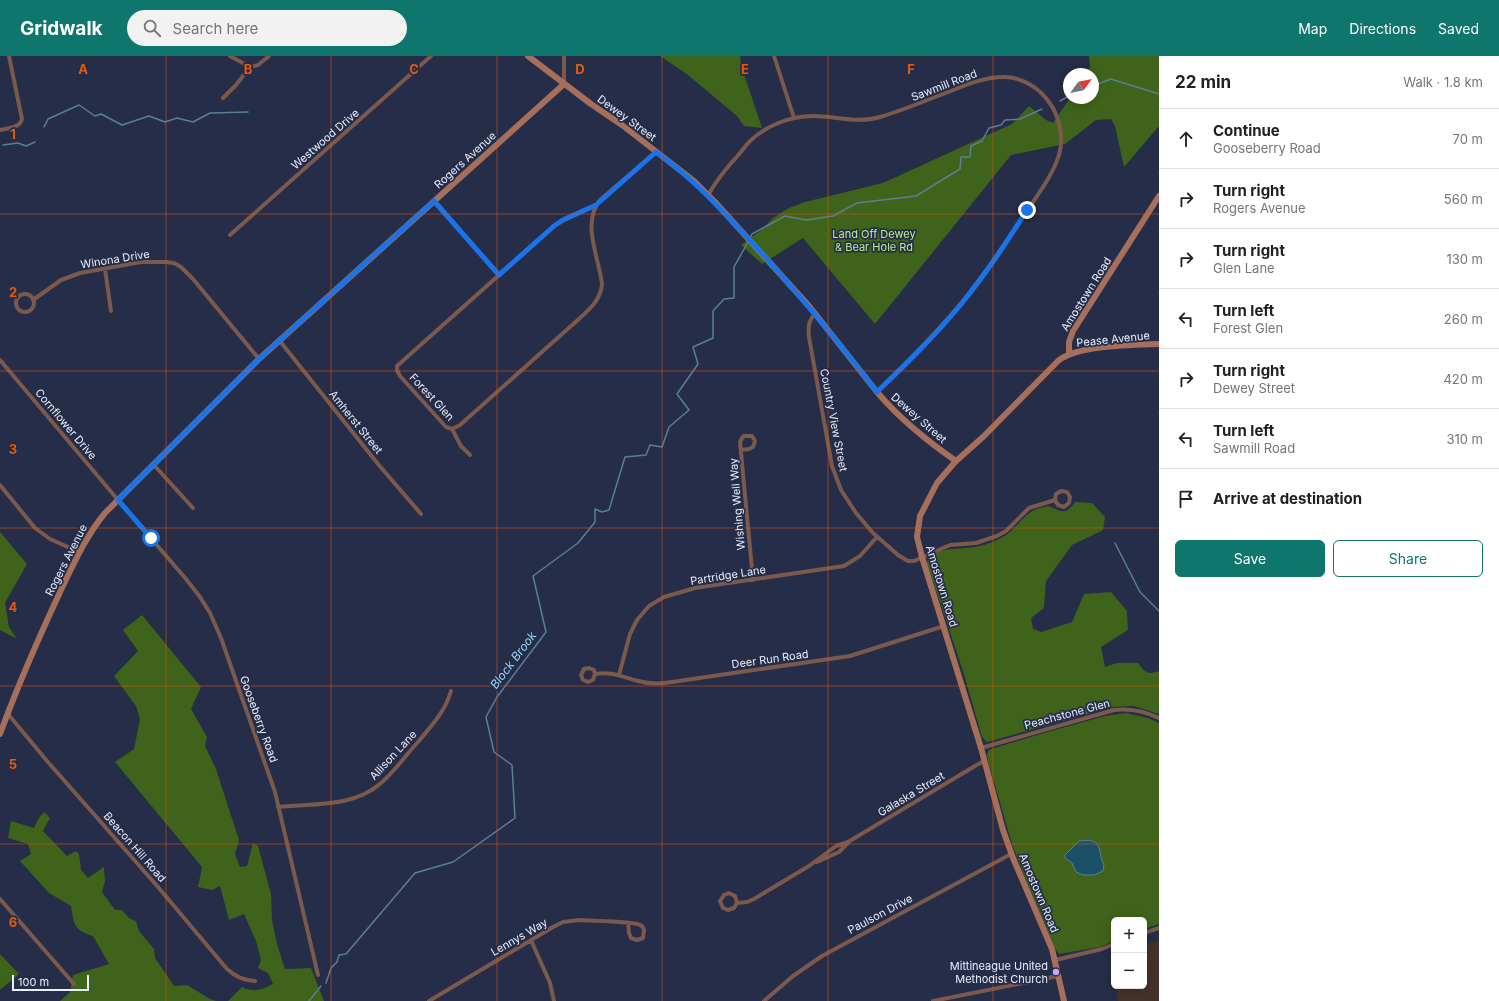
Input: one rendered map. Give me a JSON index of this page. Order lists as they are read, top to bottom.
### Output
{
  "streets": {
    "main road": [
      "Dewey Street",
      "Rogers Avenue",
      "Amostown Road",
      "Pease Avenue"
    ],
    "street": [
      "Sawmill Road",
      "Westwood Drive",
      "Winona Drive",
      "Forest Glen",
      "Country View Street",
      "Amherst Street",
      "Cornflower Drive",
      "Wishing Well Way",
      "Partridge Lane",
      "Deer Run Road",
      "Peachstone Glen",
      "Gooseberry Road",
      "Allison Lane",
      "Galaska Street",
      "Beacon Hill Road",
      "Paulson Drive",
      "Lennys Way"
    ]
  },
  "crossings": [
    ["Sawmill Road", "Dewey Street"],
    ["Dewey Street", "Rogers Avenue"],
    ["Dewey Street", "Amostown Road"],
    ["Dewey Street", "Forest Glen"],
    ["Dewey Street", "Country View Street"],
    ["Rogers Avenue", "Winona Drive"],
    ["Rogers Avenue", "Amherst Street"],
    ["Rogers Avenue", "Cornflower Drive"],
    ["Rogers Avenue", "Gooseberry Road"],
    ["Rogers Avenue", "Beacon Hill Road"],
    ["Amostown Road", "Pease Avenue"],
    ["Amostown Road", "Country View Street"],
    ["Amostown Road", "Deer Run Road"],
    ["Amostown Road", "Peachstone Glen"],
    ["Amostown Road", "Galaska Street"],
    ["Amostown Road", "Paulson Drive"],
    ["Country View Street", "Partridge Lane"],
    ["Cornflower Drive", "Gooseberry Road"],
    ["Wishing Well Way", "Partridge Lane"],
    ["Partridge Lane", "Deer Run Road"],
    ["Gooseberry Road", "Allison Lane"]
  ],
  "water": ["Block Brook"],
  "parks": ["Land Off Dewey & Bear Hole Rd"],
  "places": ["Mittineague United Methodist Church"],
  "scale_bar": "100 m",
  "north": "top right",
  "page": {
    "header": "Gridwalk",
    "search": "Search here",
    "nav": ["Map", "Directions", "Saved"],
    "heading": ["22 min", "Walk · 1.8 km"],
    "list": [
      ["Continue", "Gooseberry Road", "70 m"],
      ["Turn right", "Rogers Avenue", "560 m"],
      ["Turn right", "Glen Lane", "130 m"],
      ["Turn left", "Forest Glen", "260 m"],
      ["Turn right", "Dewey Street", "420 m"],
      ["Turn left", "Sawmill Road", "310 m"],
      "Arrive at destination"
    ],
    "buttons": ["Save", "Share"],
    "map_buttons": ["+", "−"],
    "scale": "100 m"
  },
  "grid": {
    "columns": [
      "A",
      "B",
      "C",
      "D",
      "E",
      "F"
    ],
    "rows": [
      "1",
      "2",
      "3",
      "4",
      "5",
      "6"
    ]
  }
}
